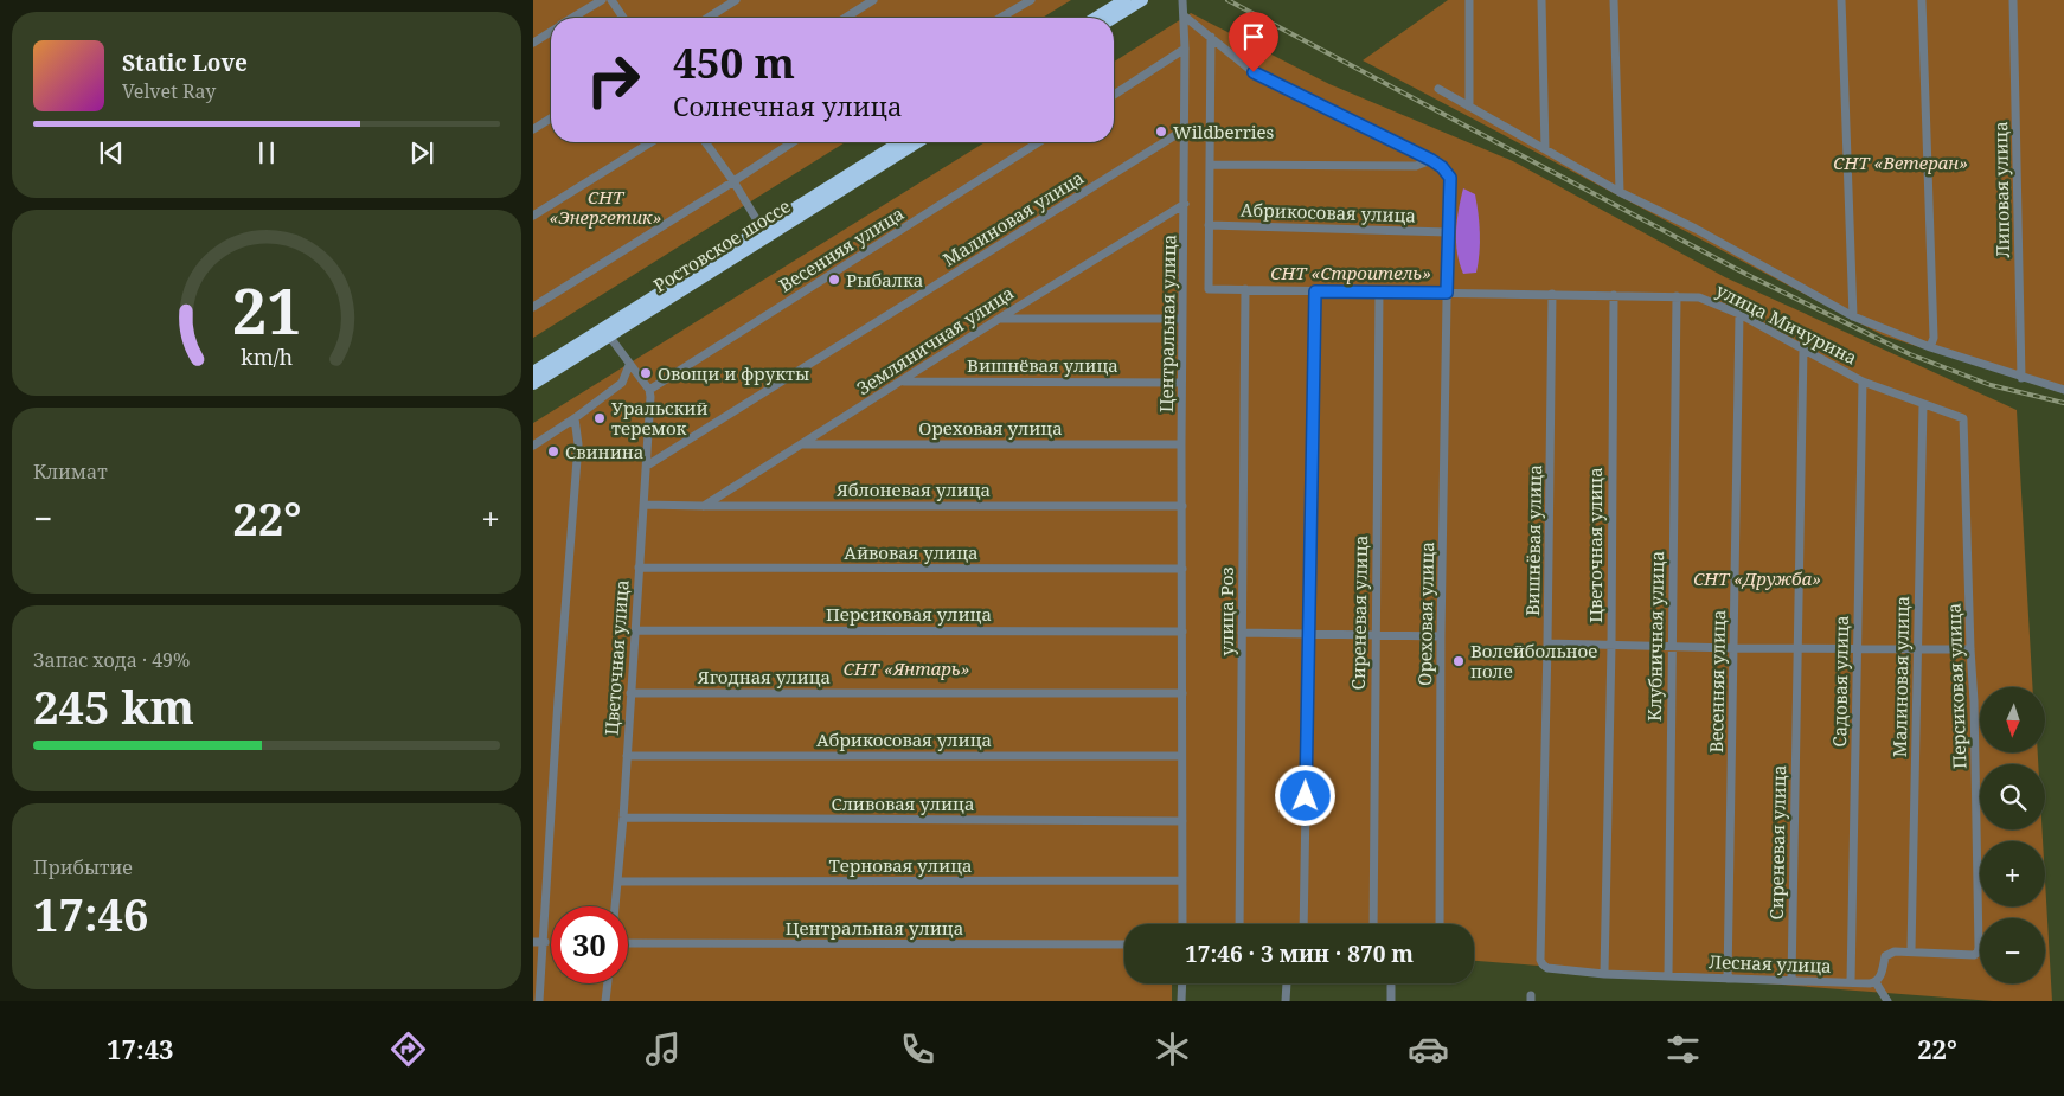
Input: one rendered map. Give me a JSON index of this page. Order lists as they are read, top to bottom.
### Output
{
  "streets": {
    "highway": ["Ростовское шоссе"],
    "street": [
      "Липовая улица",
      "Абрикосовая улица",
      "Малиновая улица",
      "Весенняя улица",
      "Центральная улица",
      "улица Мичурина",
      "Земляничная улица",
      "Вишнёвая улица",
      "Ореховая улица",
      "Яблоневая улица",
      "Цветочная улица",
      "Айвовая улица",
      "улица Роз",
      "Сиреневая улица",
      "Персиковая улица",
      "Клубничная улица",
      "Ягодная улица",
      "Садовая улица",
      "Сливовая улица",
      "Терновая улица",
      "Лесная улица"
    ]
  },
  "crossings": [
    ["Абрикосовая улица", "Центральная улица"],
    ["Абрикосовая улица", "улица Мичурина"],
    ["Абрикосовая улица", "Ореховая улица"],
    ["Абрикосовая улица", "Цветочная улица"],
    ["Малиновая улица", "Центральная улица"],
    ["Малиновая улица", "улица Мичурина"],
    ["Малиновая улица", "Цветочная улица"],
    ["Малиновая улица", "Персиковая улица"],
    ["Весенняя улица", "улица Мичурина"],
    ["Весенняя улица", "Цветочная улица"],
    ["Весенняя улица", "Лесная улица"],
    ["Центральная улица", "Земляничная улица"],
    ["Центральная улица", "Вишнёвая улица"],
    ["Центральная улица", "Ореховая улица"],
    ["Центральная улица", "Яблоневая улица"],
    ["Центральная улица", "Айвовая улица"],
    ["Центральная улица", "Персиковая улица"],
    ["Центральная улица", "Ягодная улица"],
    ["Центральная улица", "Сливовая улица"],
    ["Центральная улица", "Терновая улица"],
    ["улица Мичурина", "Вишнёвая улица"],
    ["улица Мичурина", "Ореховая улица"],
    ["улица Мичурина", "Цветочная улица"],
    ["улица Мичурина", "улица Роз"],
    ["улица Мичурина", "Сиреневая улица"],
    ["улица Мичурина", "Персиковая улица"],
    ["улица Мичурина", "Клубничная улица"],
    ["улица Мичурина", "Садовая улица"],
    ["Земляничная улица", "Вишнёвая улица"],
    ["Земляничная улица", "Ореховая улица"],
    ["Земляничная улица", "Яблоневая улица"],
    ["Вишнёвая улица", "Лесная улица"],
    ["Яблоневая улица", "Цветочная улица"],
    ["Цветочная улица", "Айвовая улица"],
    ["Цветочная улица", "Персиковая улица"],
    ["Цветочная улица", "Ягодная улица"],
    ["Цветочная улица", "Сливовая улица"],
    ["Цветочная улица", "Терновая улица"],
    ["Цветочная улица", "Лесная улица"],
    ["Сиреневая улица", "Лесная улица"],
    ["Клубничная улица", "Лесная улица"],
    ["Садовая улица", "Лесная улица"]
  ],
  "parks": [
    "СНТ «Ветеран»",
    "СНТ «Энергетик»",
    "СНТ «Строитель»",
    "СНТ «Дружба»",
    "СНТ «Янтарь»"
  ],
  "places": [
    "Wildberries",
    "Рыбалка",
    "Овощи и фрукты",
    "Уральский теремок",
    "Свинина",
    "Волейбольное поле"
  ],
  "north": "bottom",
  "page": {
    "turn": ["450 m", "Солнечная улица"],
    "song": ["Static Love", "Velvet Ray"],
    "tile": [
      "Климат",
      ["Запас хода · 49%", "245 km"],
      ["Прибытие", "17:46"]
    ],
    "heat": ["−", "22°", "+"],
    "map_buttons": ["+", "−"],
    "limit": "30",
    "trip": "17:46 · 3 мин · 870 m",
    "tabs": ["17:43", "22°"],
    "gauge": ["21", "km/h"]
  }
}
